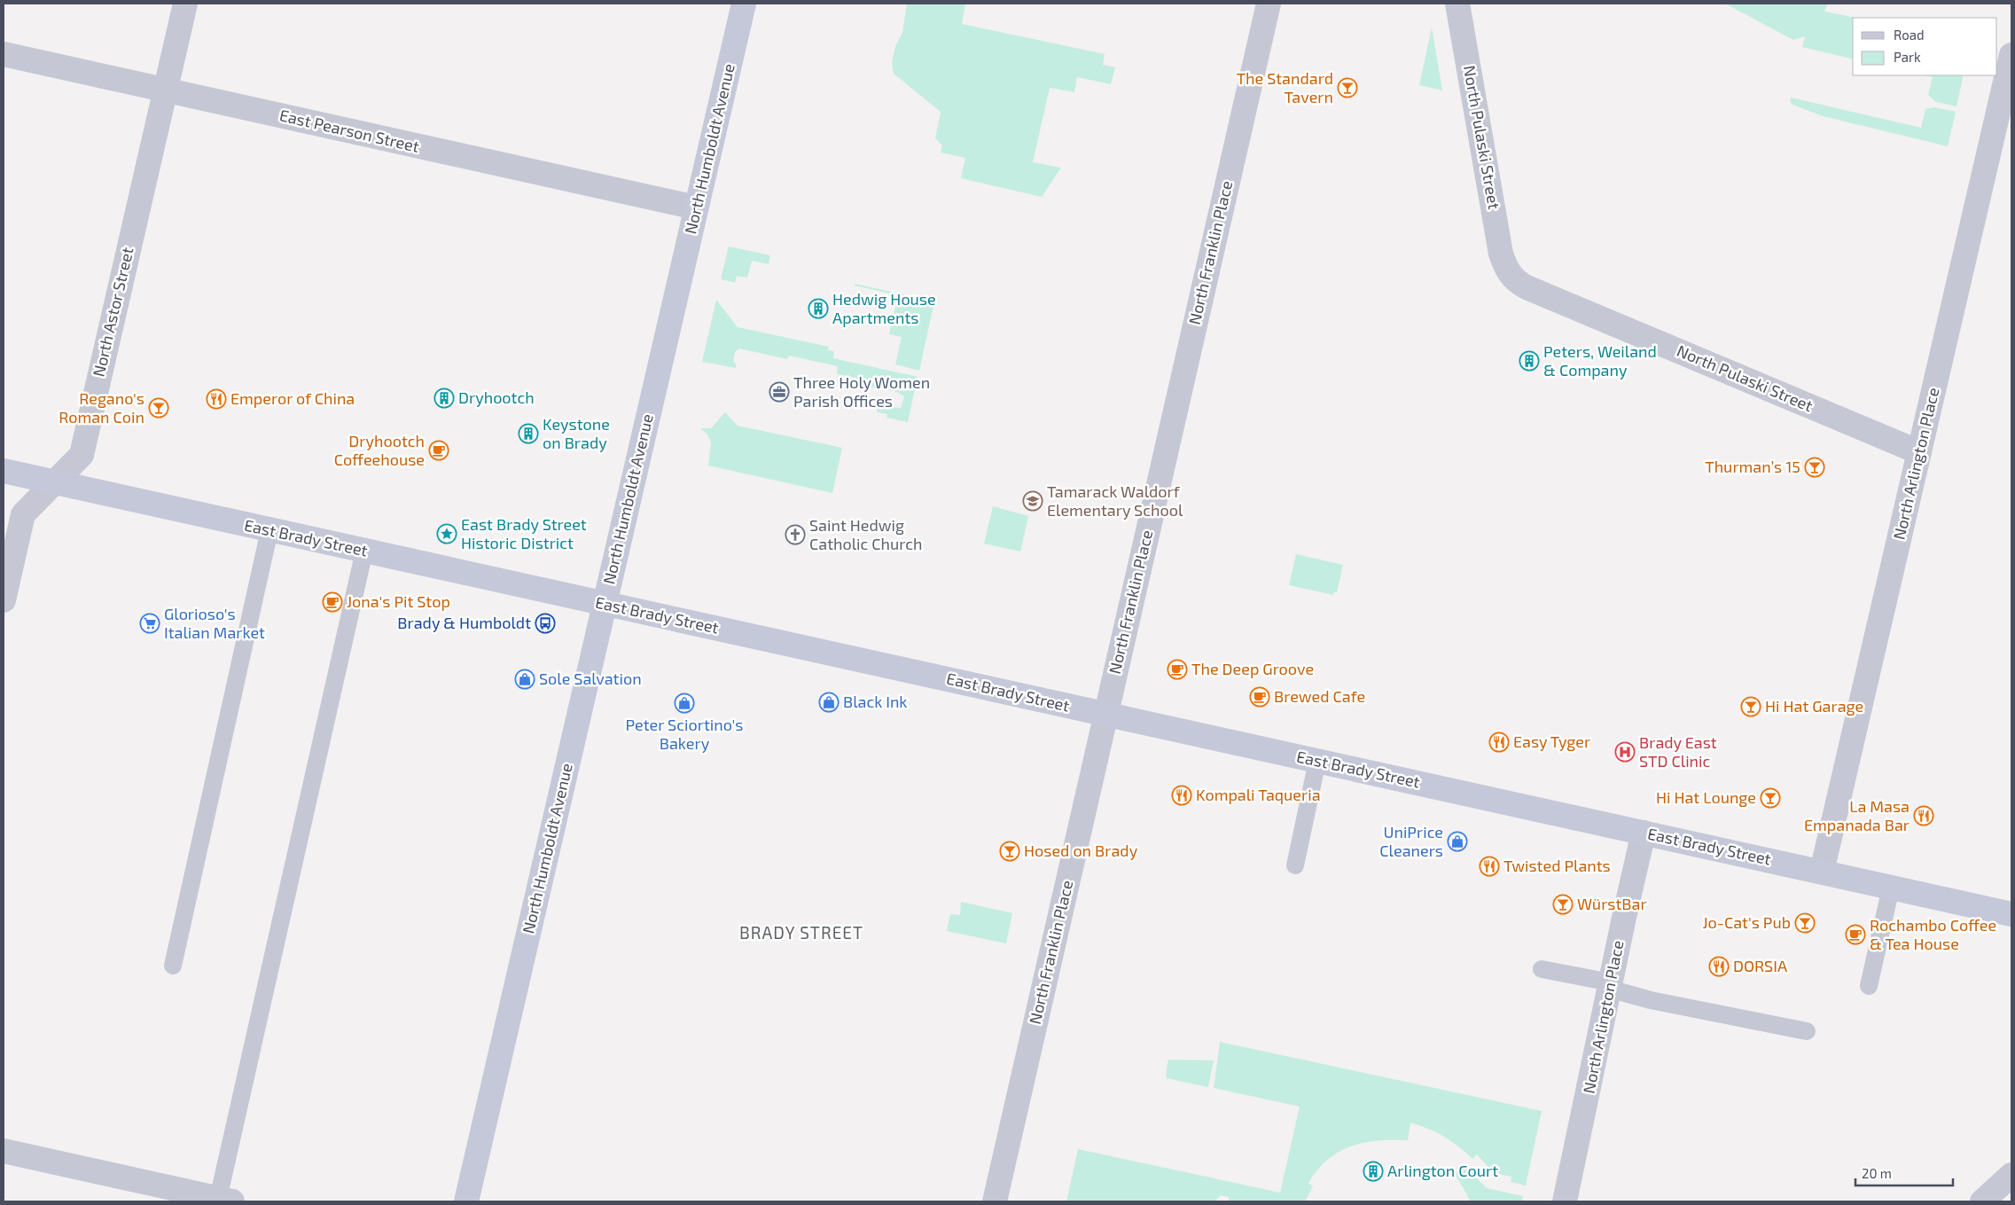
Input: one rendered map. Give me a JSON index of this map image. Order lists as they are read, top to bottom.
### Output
{
  "streets": {
    "main road": ["North Humboldt Avenue", "East Brady Street"],
    "street": [
      "East Pearson Street",
      "North Pulaski Street",
      "North Franklin Place",
      "North Astor Street",
      "North Arlington Place"
    ]
  },
  "crossings": [
    ["East Pearson Street", "North Humboldt Avenue"],
    ["East Pearson Street", "North Astor Street"],
    ["North Pulaski Street", "North Arlington Place"],
    ["North Humboldt Avenue", "East Brady Street"],
    ["North Franklin Place", "East Brady Street"],
    ["North Astor Street", "East Brady Street"],
    ["North Arlington Place", "East Brady Street"]
  ],
  "districts": ["BRADY STREET"],
  "places": {
    "bar": [
      "The Standard Tavern",
      "Regano's Roman Coin",
      "Thurman’s 15",
      "Hi Hat Garage",
      "Hi Hat Lounge",
      "Hosed on Brady",
      "WürstBar",
      "Jo-Cat's Pub"
    ],
    "building": [
      "Hedwig House Apartments",
      "Peters, Weiland & Company",
      "Dryhootch",
      "Keystone on Brady",
      "Arlington Court"
    ],
    "office": ["Three Holy Women Parish Offices"],
    "restaurant": [
      "Emperor of China",
      "Easy Tyger",
      "Kompali Taqueria",
      "La Masa Empanada Bar",
      "Twisted Plants",
      "DORSIA"
    ],
    "cafe": [
      "Dryhootch Coffeehouse",
      "Jona's Pit Stop",
      "The Deep Groove",
      "Brewed Cafe",
      "Rochambo Coffee & Tea House"
    ],
    "school or university": ["Tamarack Waldorf Elementary School"],
    "place": ["East Brady Street Historic District"],
    "church": ["Saint Hedwig Catholic Church"],
    "supermarket": ["Glorioso's Italian Market"],
    "bus stop": ["Brady & Humboldt"],
    "shop": [
      "Sole Salvation",
      "Black Ink",
      "Peter Sciortino's Bakery",
      "UniPrice Cleaners"
    ],
    "hospital": ["Brady East STD Clinic"]
  },
  "legend": ["Road", "Park"],
  "scale_bar": "20 m"
}
